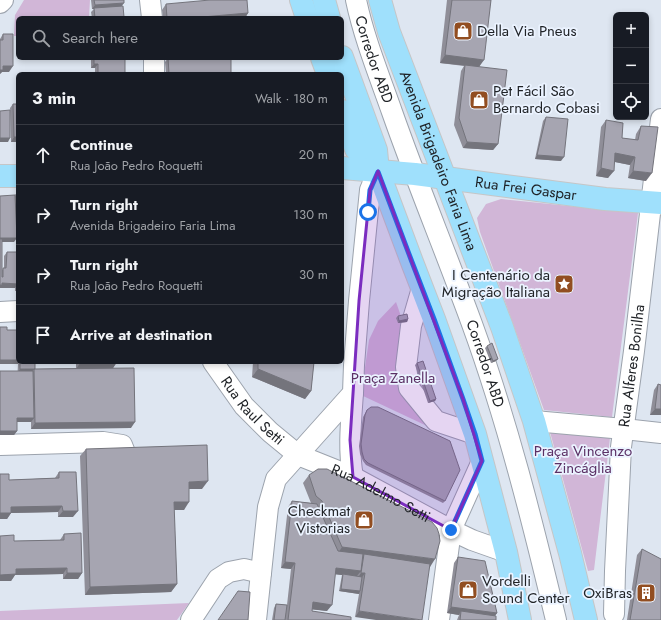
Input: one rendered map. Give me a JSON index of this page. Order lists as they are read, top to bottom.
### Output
{
  "streets": {
    "main road": ["Avenida Brigadeiro Faria Lima", "Rua Frei Gaspar"],
    "street": [
      "Corredor ABD",
      "Rua Alferes Bonilha",
      "Rua Raul Setti",
      "Rua Adelmo Setti"
    ]
  },
  "crossings": [
    ["Corredor ABD", "Rua Frei Gaspar"],
    ["Avenida Brigadeiro Faria Lima", "Rua Frei Gaspar"],
    ["Rua Frei Gaspar", "Rua Alferes Bonilha"],
    ["Rua Raul Setti", "Rua Adelmo Setti"]
  ],
  "parks": ["Praça Zanella", "Praça Vincenzo Zincáglia"],
  "places": {
    "shop": [
      "Della Via Pneus",
      "Pet Fácil São Bernardo Cobasi",
      "Checkmat Vistorias",
      "Vordelli Sound Center"
    ],
    "place": ["I Centenário da Migração Italiana"],
    "building": ["OxiBras"]
  },
  "page": {
    "map_buttons": ["+", "−"],
    "search": "Search here",
    "heading": ["3 min", "Walk · 180 m"],
    "list": [
      ["Continue", "Rua João Pedro Roquetti", "20 m"],
      ["Turn right", "Avenida Brigadeiro Faria Lima", "130 m"],
      ["Turn right", "Rua João Pedro Roquetti", "30 m"],
      "Arrive at destination"
    ]
  }
}
